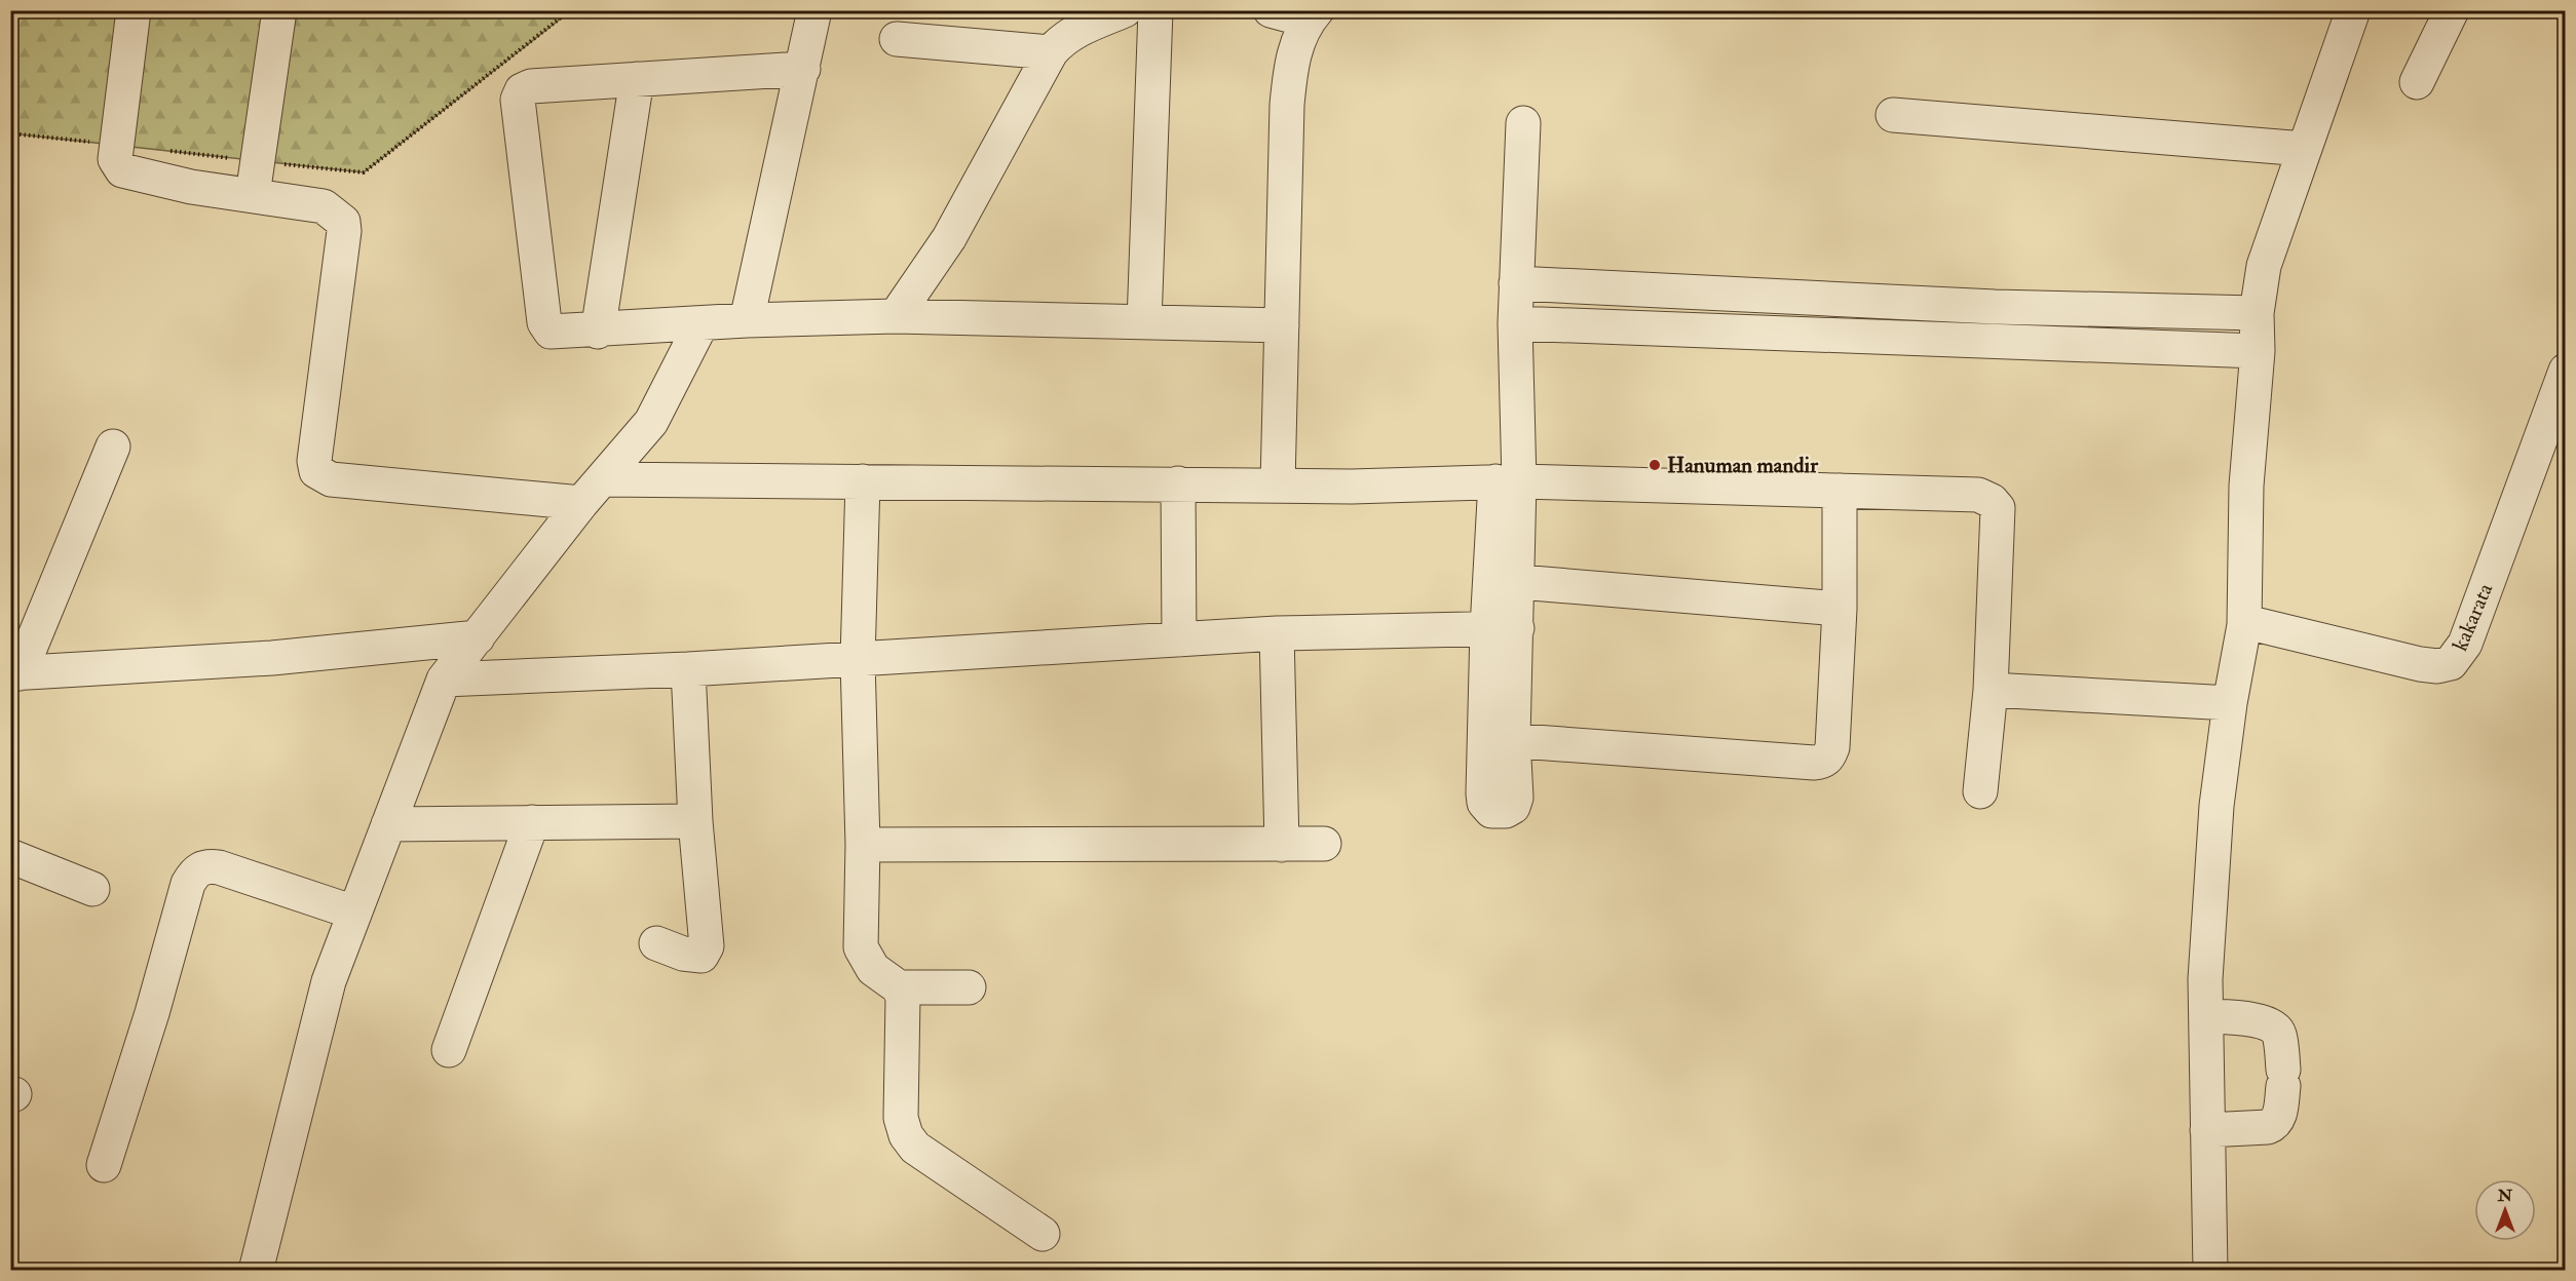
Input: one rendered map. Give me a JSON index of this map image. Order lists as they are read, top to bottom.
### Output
{
  "streets": {
    "street": ["kakarata"]
  },
  "places": ["Hanuman mandir"],
  "north": "top"
}
